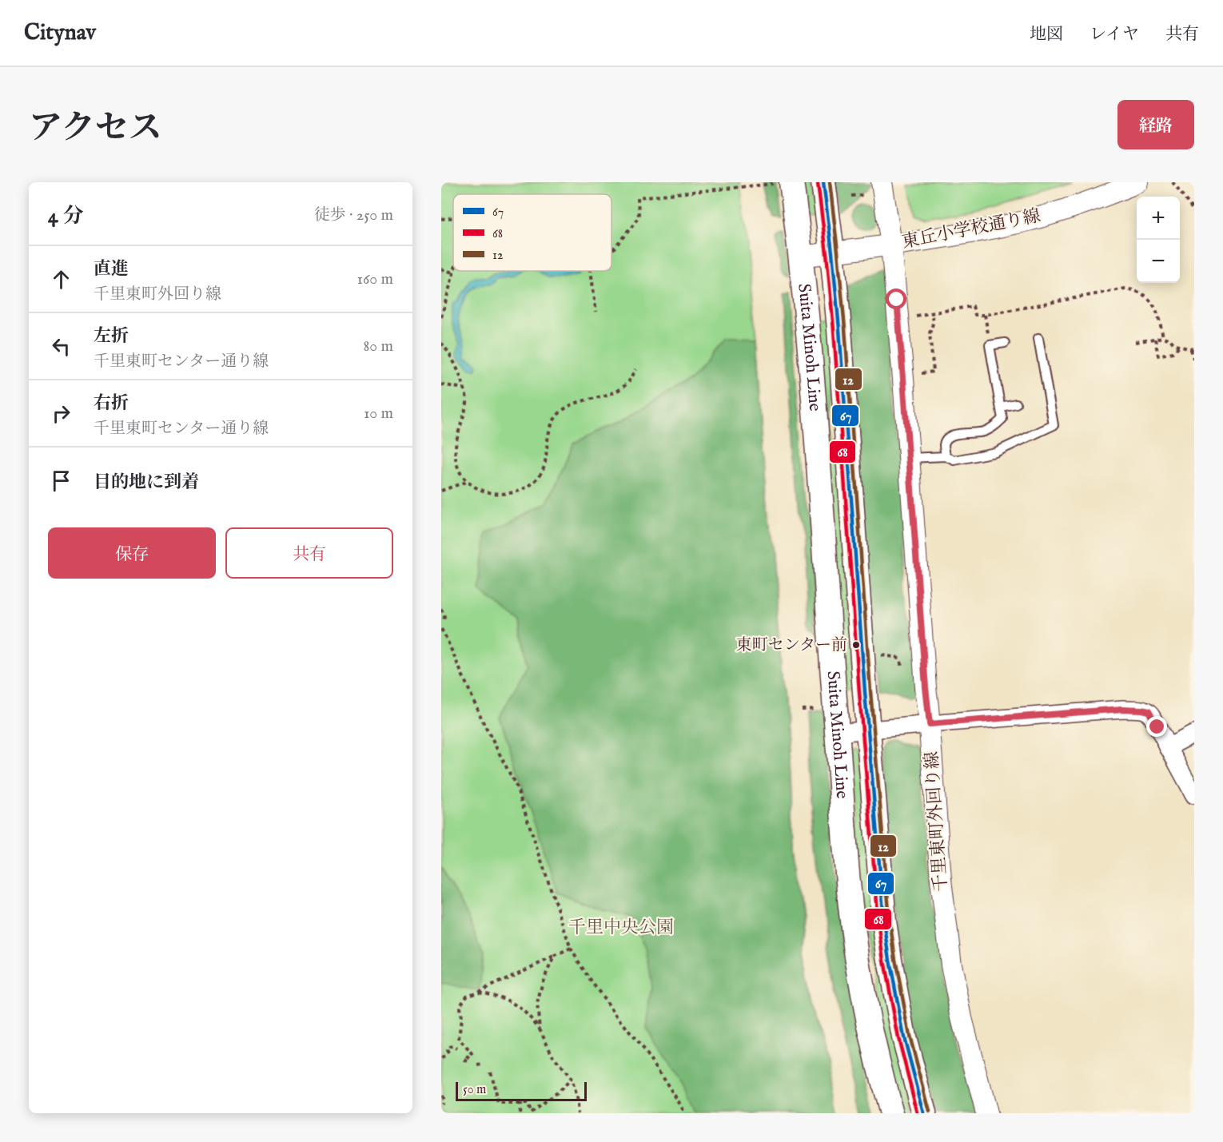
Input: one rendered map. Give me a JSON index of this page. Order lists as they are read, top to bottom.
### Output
{
  "streets": {
    "main road": ["Suita Minoh Line"],
    "street": ["東丘小学校通り線", "千里東町外回り線"]
  },
  "crossings": [
    ["東丘小学校通り線", "Suita Minoh Line"],
    ["東丘小学校通り線", "千里東町外回り線"]
  ],
  "parks": ["千里中央公園"],
  "places": ["東町センター前"],
  "lines": ["transit line 67", "transit line 12", "transit line 68"],
  "legend": ["67", "68", "12"],
  "scale_bar": "50 m",
  "page": {
    "header": "Citynav",
    "nav": ["地図", "レイヤ", "共有"],
    "title": "アクセス",
    "buttons": [
      "経路",
      ["保存", "共有"]
    ],
    "heading": ["4 分", "徒歩 · 250 m"],
    "map_buttons": ["+", "−"],
    "list": [
      ["直進", "千里東町外回り線", "160 m"],
      ["左折", "千里東町センター通り線", "80 m"],
      ["右折", "千里東町センター通り線", "10 m"],
      "目的地に到着"
    ],
    "scale": "50 m"
  }
}
